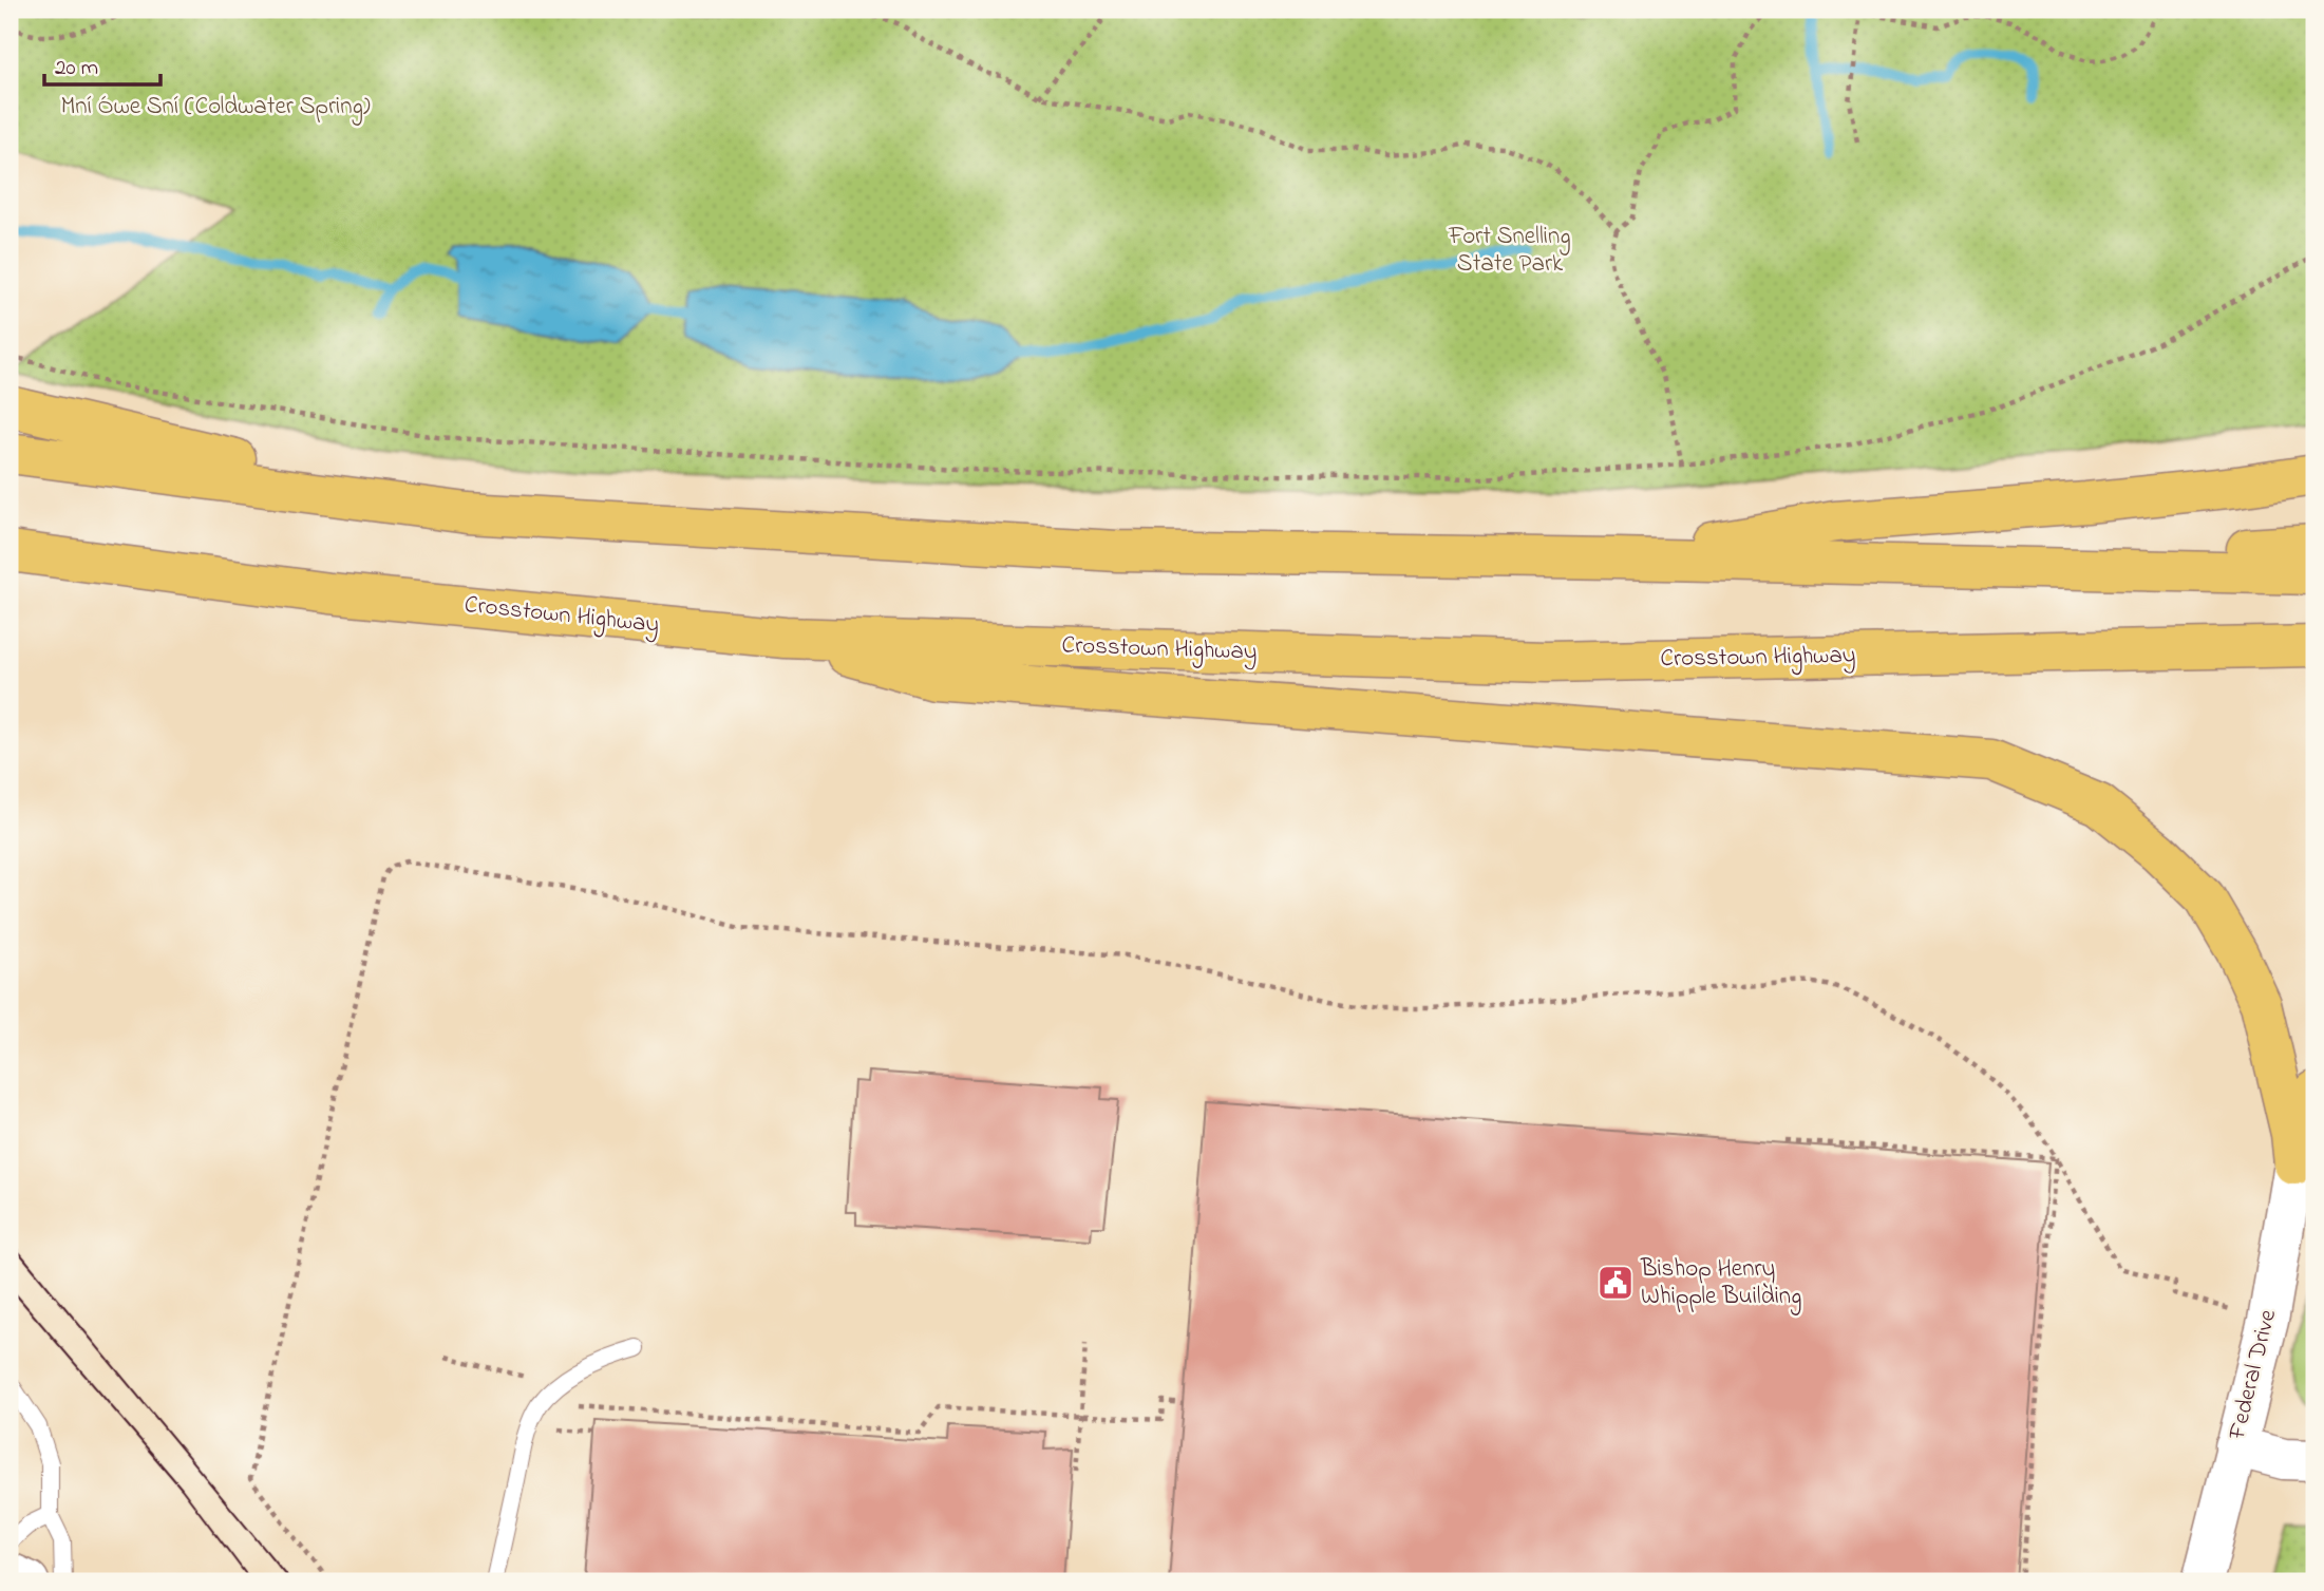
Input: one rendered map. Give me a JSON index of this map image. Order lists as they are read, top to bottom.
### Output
{
  "streets": {
    "highway": ["Crosstown Highway"],
    "street": ["Federal Drive"]
  },
  "parks": ["Mní Ówe Sní (Coldwater Spring)", "Fort Snelling State Park"],
  "places": {
    "public building": ["Bishop Henry Whipple Building"]
  },
  "scale_bar": "20 m"
}
